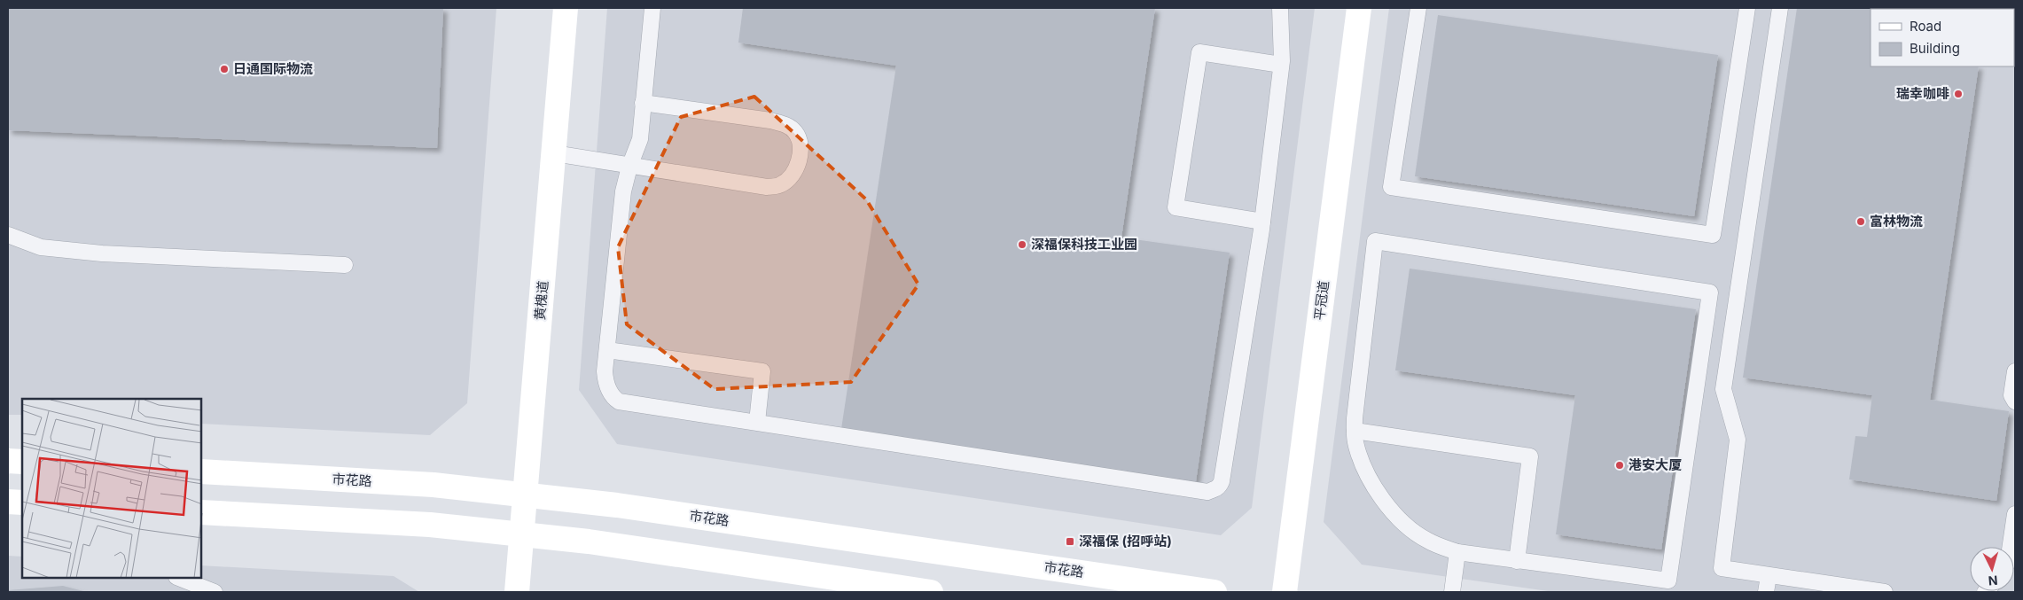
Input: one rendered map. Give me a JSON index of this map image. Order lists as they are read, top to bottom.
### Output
{
  "streets": {
    "main road": ["黄槐道", "平冠道", "市花路"]
  },
  "crossings": [
    ["黄槐道", "市花路"]
  ],
  "places": {
    "other": [
      "日通国际物流",
      "瑞幸咖啡",
      "富林物流",
      "深福保科技工业园",
      "港安大厦"
    ],
    "transit": ["深福保 (招呼站)"]
  },
  "legend": ["Road", "Building"],
  "north": "bottom"
}
